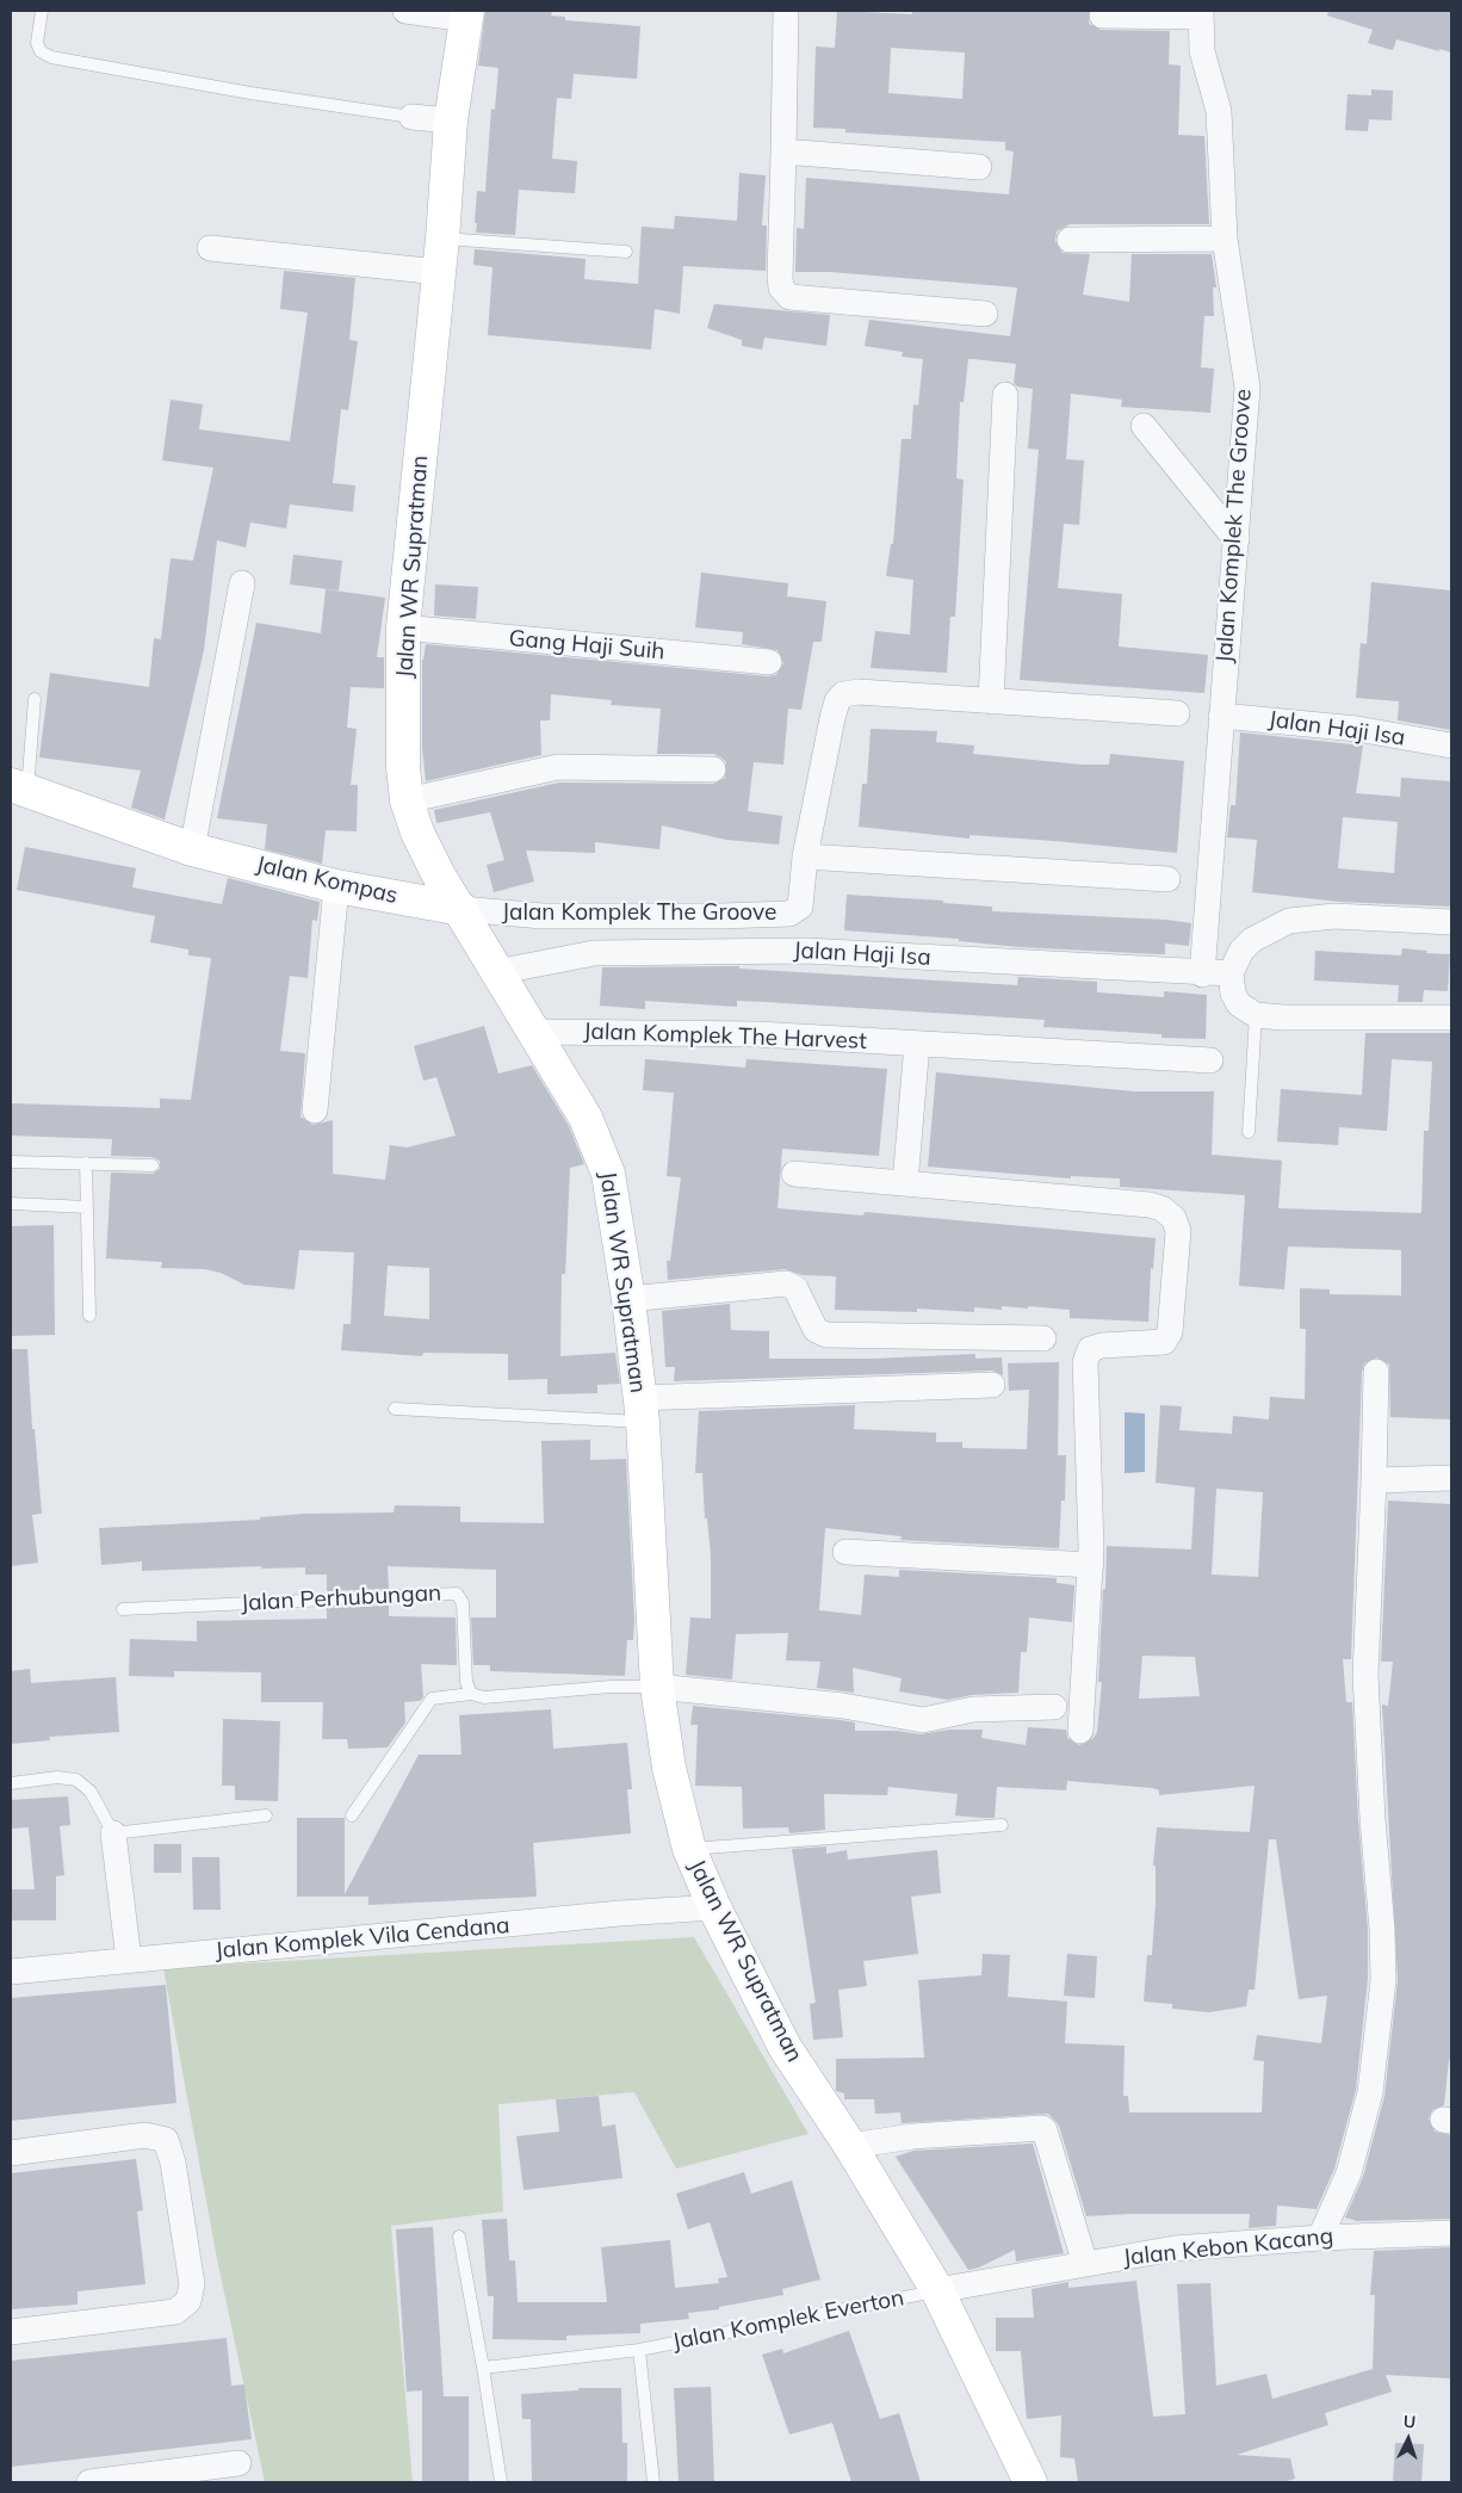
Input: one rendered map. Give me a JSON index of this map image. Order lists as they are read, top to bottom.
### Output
{
  "streets": {
    "main road": ["Jalan WR Supratman", "Jalan Kompas"],
    "street": [
      "Jalan Komplek The Groove",
      "Gang Haji Suih",
      "Jalan Haji Isa",
      "Jalan Komplek The Harvest",
      "Jalan Komplek Vila Cendana",
      "Jalan Kebon Kacang"
    ],
    "lane": ["Jalan Perhubungan", "Jalan Komplek Everton"]
  },
  "crossings": [
    ["Jalan Komplek The Groove", "Jalan WR Supratman"],
    ["Jalan Komplek The Groove", "Jalan Haji Isa"],
    ["Jalan Komplek The Groove", "Jalan Kompas"],
    ["Jalan WR Supratman", "Gang Haji Suih"],
    ["Jalan WR Supratman", "Jalan Haji Isa"],
    ["Jalan WR Supratman", "Jalan Kompas"],
    ["Jalan WR Supratman", "Jalan Komplek The Harvest"],
    ["Jalan WR Supratman", "Jalan Komplek Vila Cendana"],
    ["Jalan WR Supratman", "Jalan Kebon Kacang"],
    ["Jalan WR Supratman", "Jalan Komplek Everton"],
    ["Jalan Kebon Kacang", "Jalan Komplek Everton"]
  ],
  "north": "top"
}
